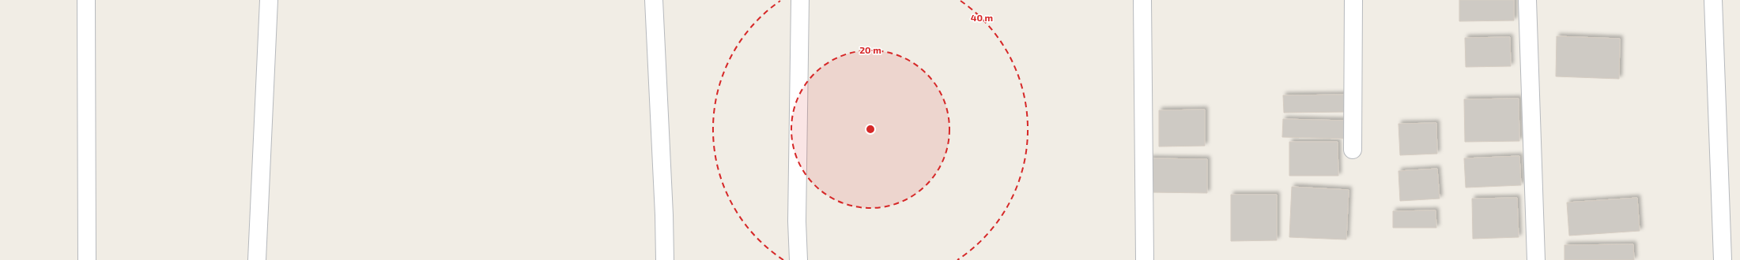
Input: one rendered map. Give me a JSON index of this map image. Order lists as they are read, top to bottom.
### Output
{
  "rings": ["40 m", "20 m"]
}
